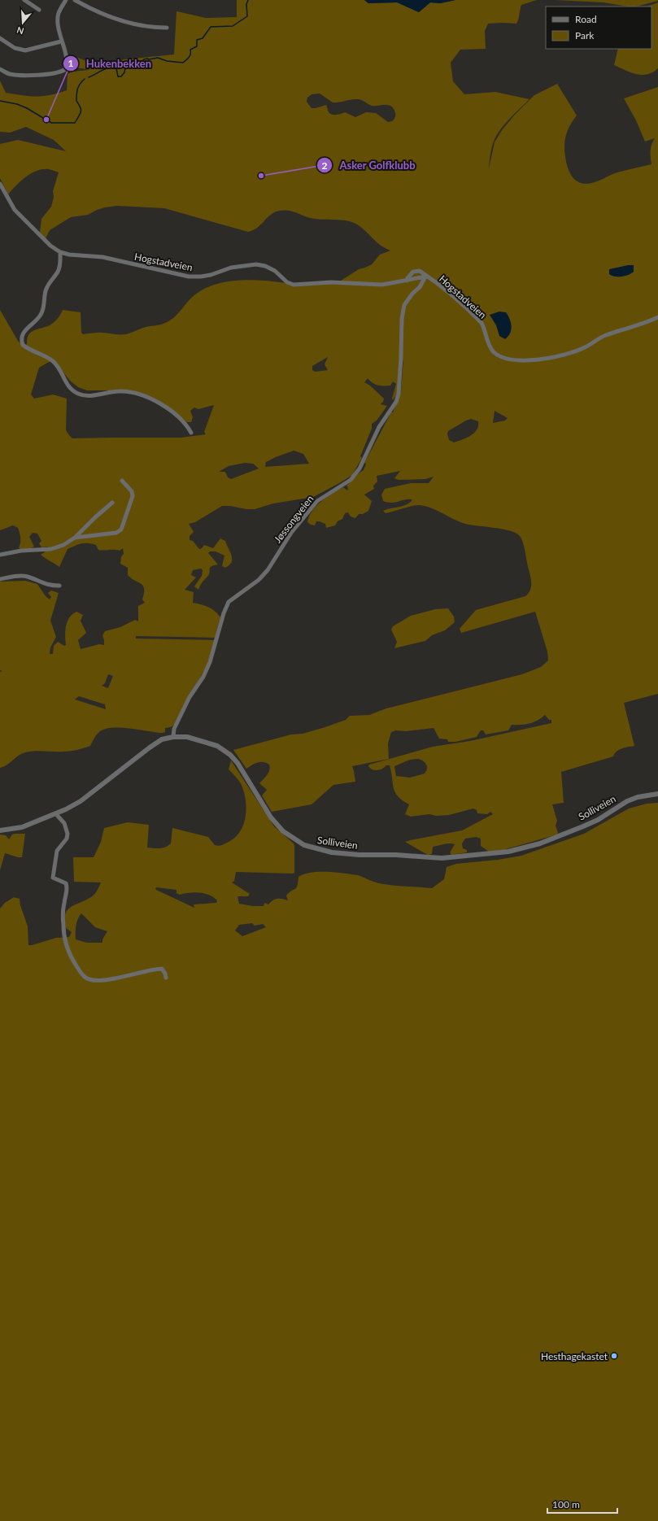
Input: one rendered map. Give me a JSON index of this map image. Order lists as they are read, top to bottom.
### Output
{
  "streets": {
    "street": ["Hogstadveien", "Jøssongveien", "Solliveien"]
  },
  "crossings": [
    ["Hogstadveien", "Jøssongveien"],
    ["Jøssongveien", "Solliveien"]
  ],
  "places": ["Hukenbekken", "Asker Golfklubb", "Hesthagekastet"],
  "legend": ["Road", "Park"],
  "scale_bar": "100 m",
  "north": "bottom"
}
